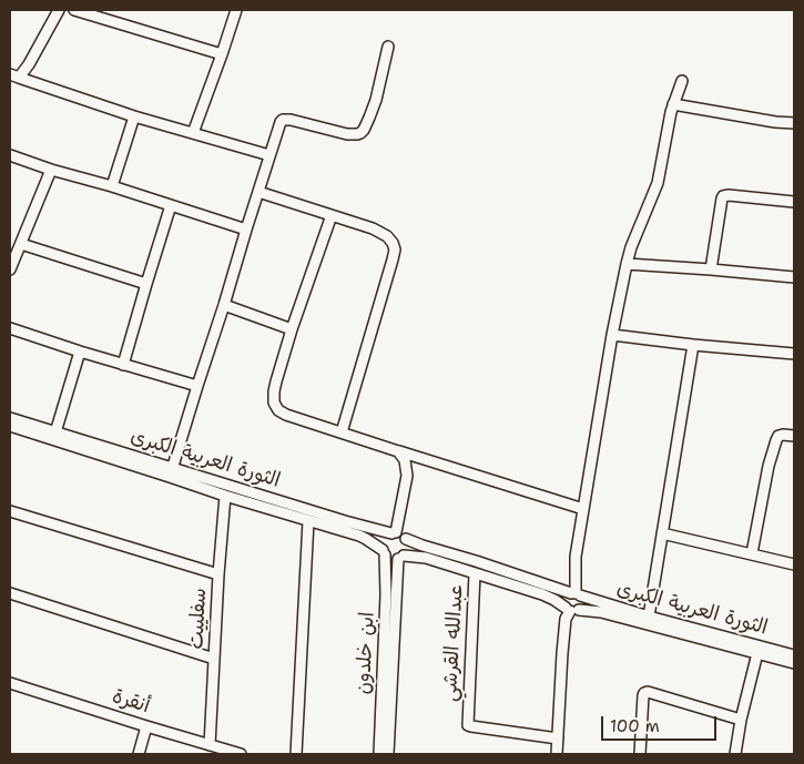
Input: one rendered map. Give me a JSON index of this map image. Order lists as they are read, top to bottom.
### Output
{
  "streets": {
    "street": [
      "الثورة العربية الكبرى",
      "سفلييت",
      "عبدالله القرشي",
      "ابن خلدون",
      "أنقرة"
    ]
  },
  "crossings": [
    ["الثورة العربية الكبرى", "سفلييت"],
    ["الثورة العربية الكبرى", "عبدالله القرشي"],
    ["الثورة العربية الكبرى", "ابن خلدون"],
    ["سفلييت", "أنقرة"]
  ],
  "scale_bar": "100 m"
}
